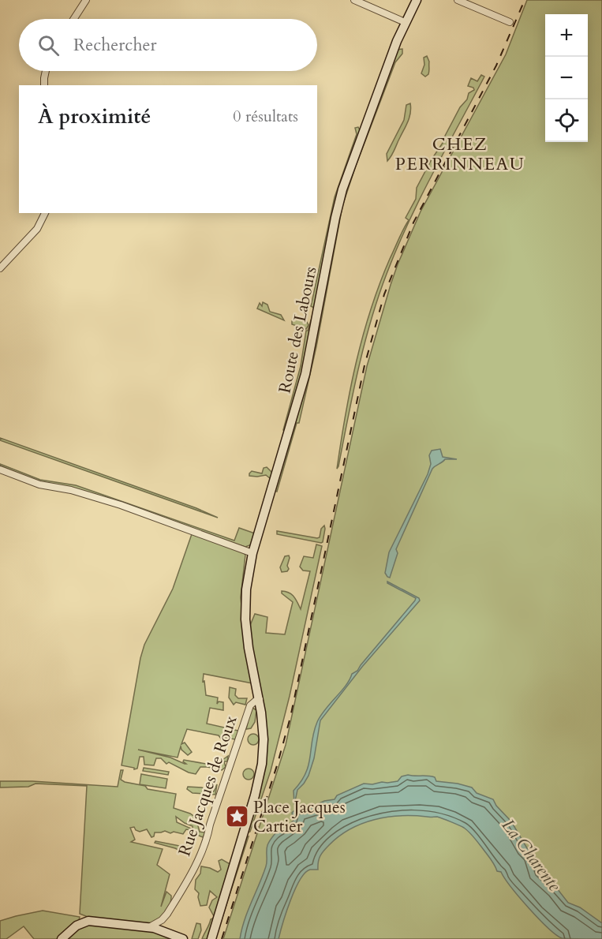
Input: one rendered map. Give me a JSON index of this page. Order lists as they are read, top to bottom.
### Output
{
  "streets": {
    "street": ["Route des Labours", "Rue Jacques de Roux"]
  },
  "crossings": [
    ["Route des Labours", "Rue Jacques de Roux"]
  ],
  "districts": ["CHEZ PERRINNEAU"],
  "water": ["La Charente"],
  "places": {
    "place": ["Place Jacques Cartier"]
  },
  "page": {
    "map_buttons": ["+", "−"],
    "search": "Rechercher",
    "heading": ["À proximité", "0 résultats"]
  }
}
